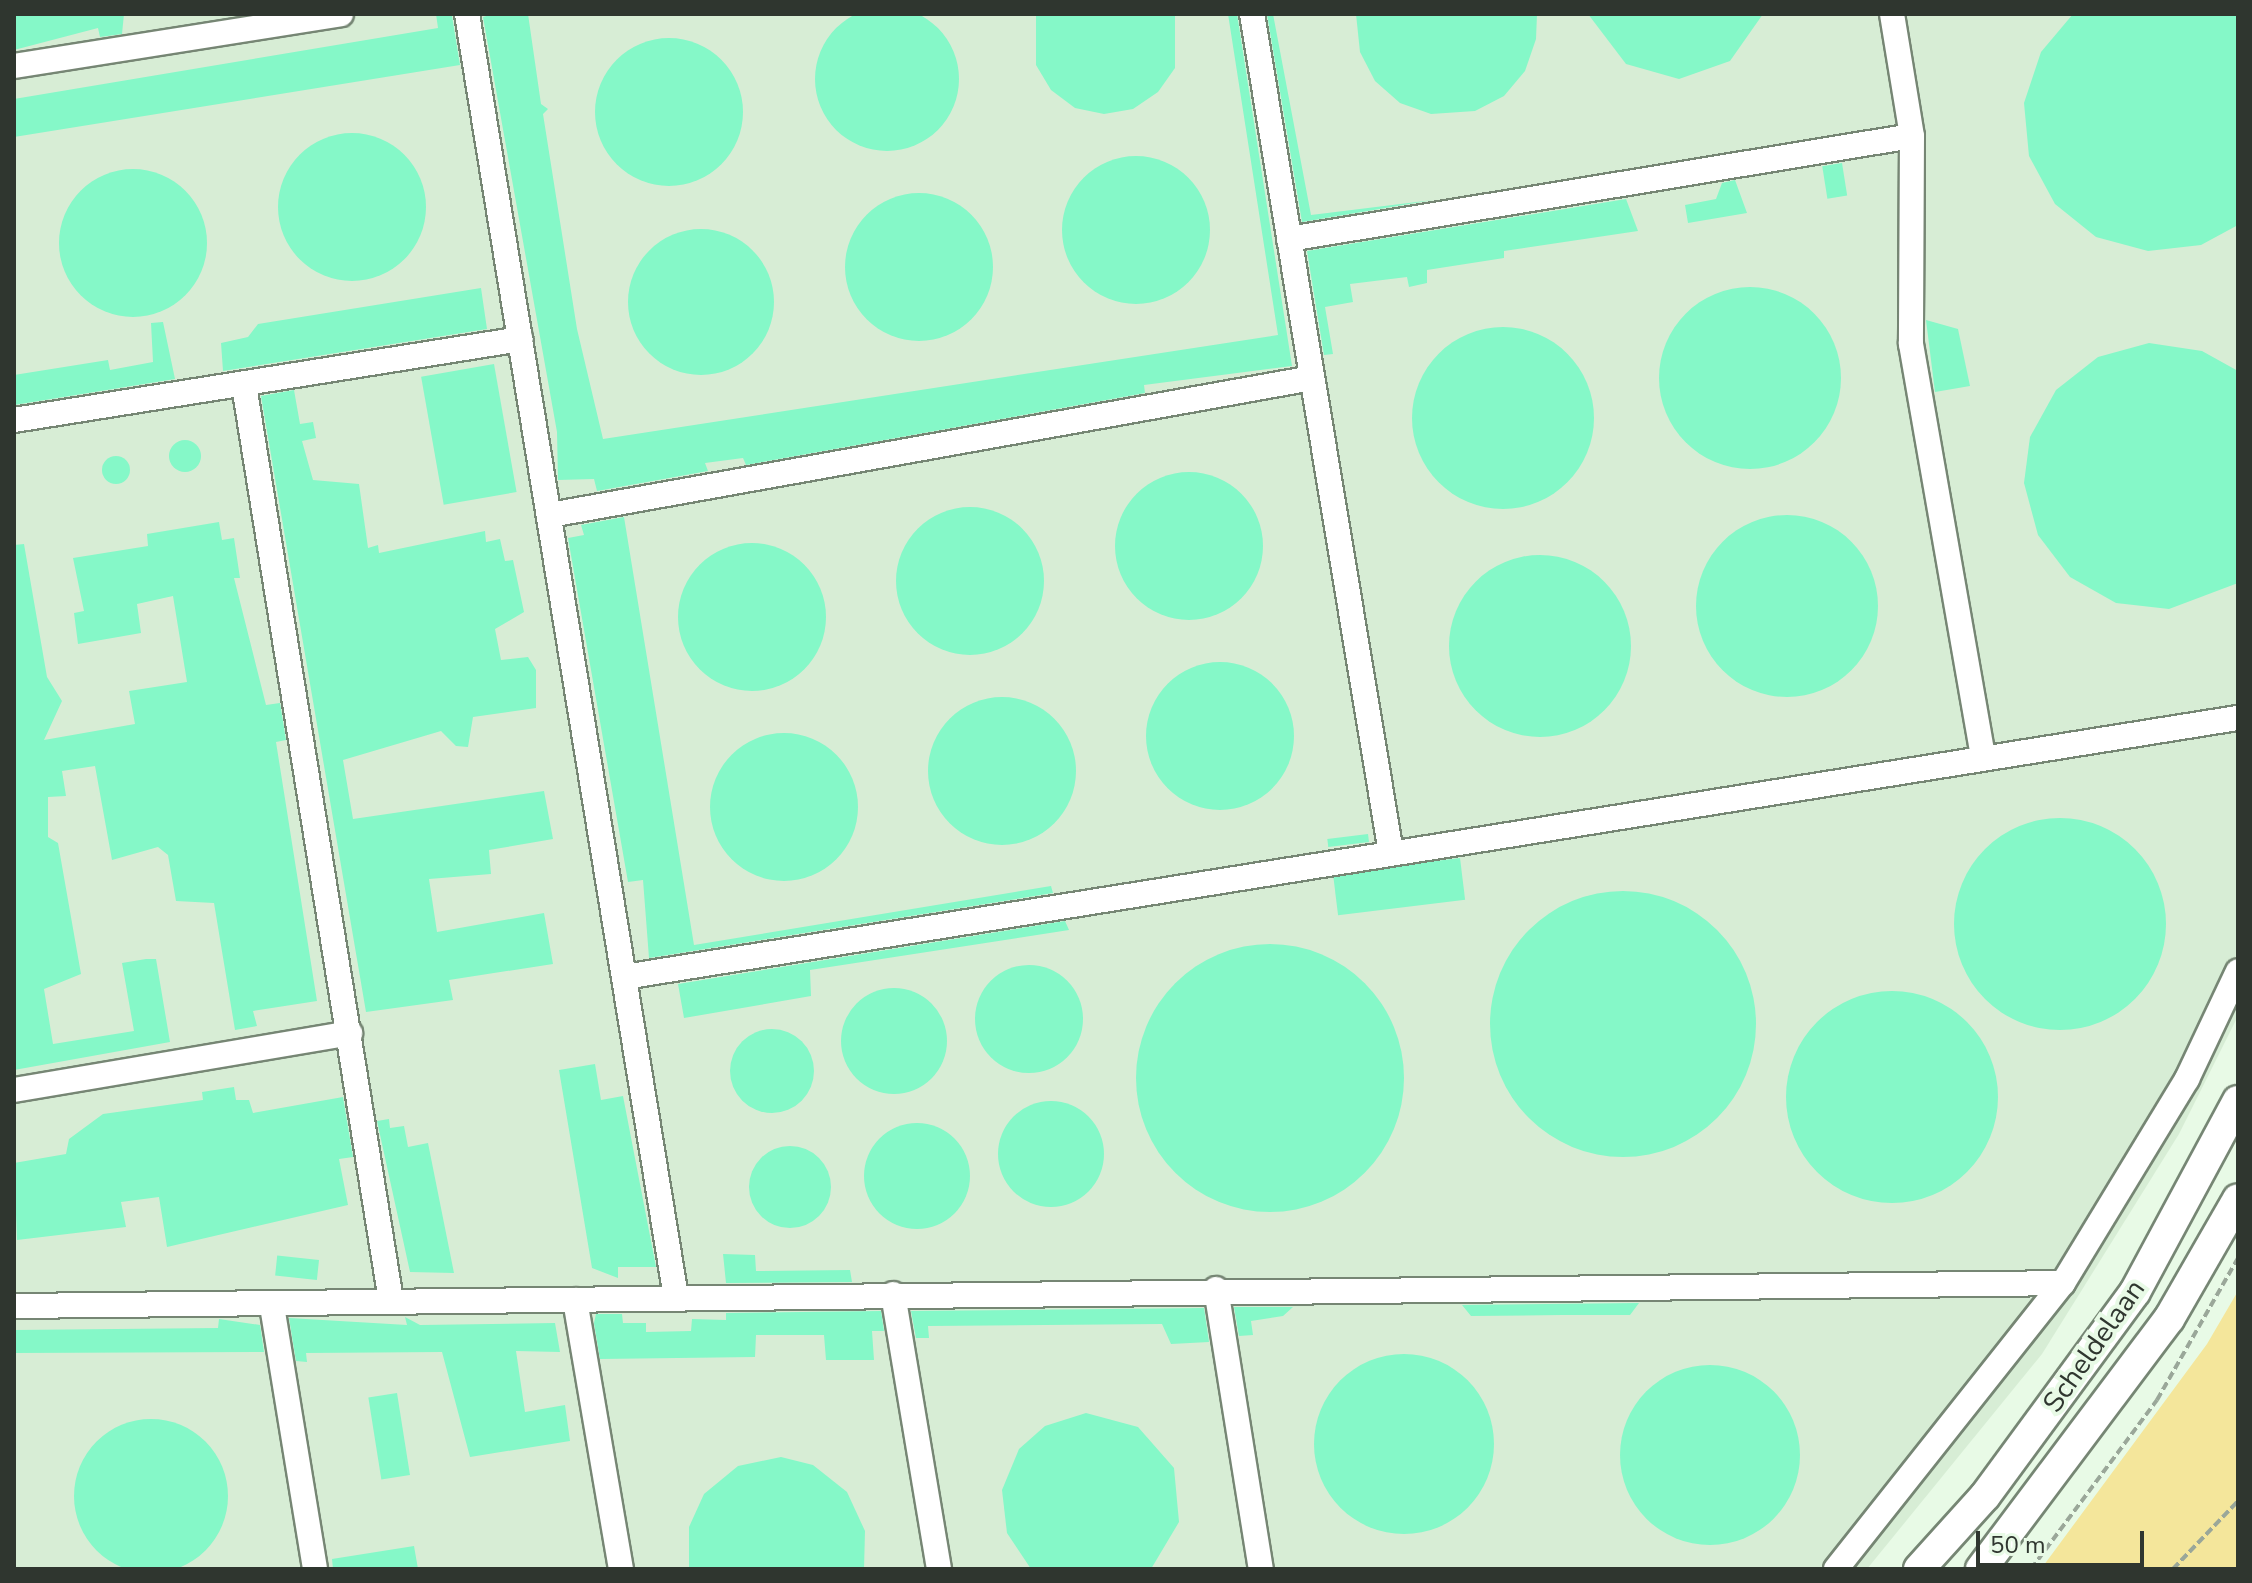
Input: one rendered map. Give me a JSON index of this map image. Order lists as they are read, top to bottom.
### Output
{
  "streets": {
    "main road": ["Scheldelaan"]
  },
  "scale_bar": "50 m"
}
